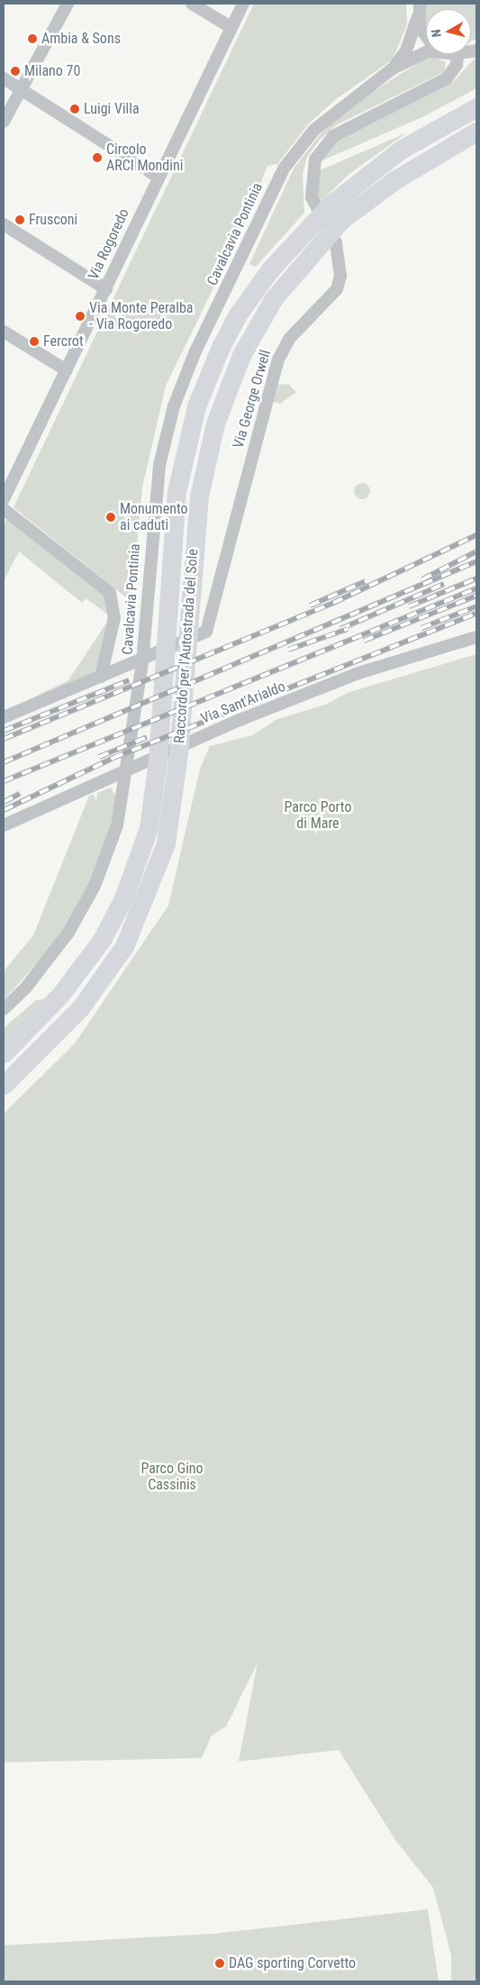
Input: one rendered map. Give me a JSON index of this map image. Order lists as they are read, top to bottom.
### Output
{
  "streets": {
    "highway": ["Raccordo per l'Autostrada del Sole"],
    "street": [
      "Cavalcavia Pontinia",
      "Via Rogoredo",
      "Via George Orwell",
      "Via Sant'Arialdo"
    ]
  },
  "parks": ["Parco Porto di Mare", "Parco Gino Cassinis"],
  "places": [
    "Ambia & Sons",
    "Milano 70",
    "Luigi Villa",
    "Circolo ARCI Mondini",
    "Frusconi",
    "Via Monte Peralba - Via Rogoredo",
    "Fercrot",
    "Monumento ai caduti",
    "DAG sporting Corvetto"
  ],
  "north": "left"
}
